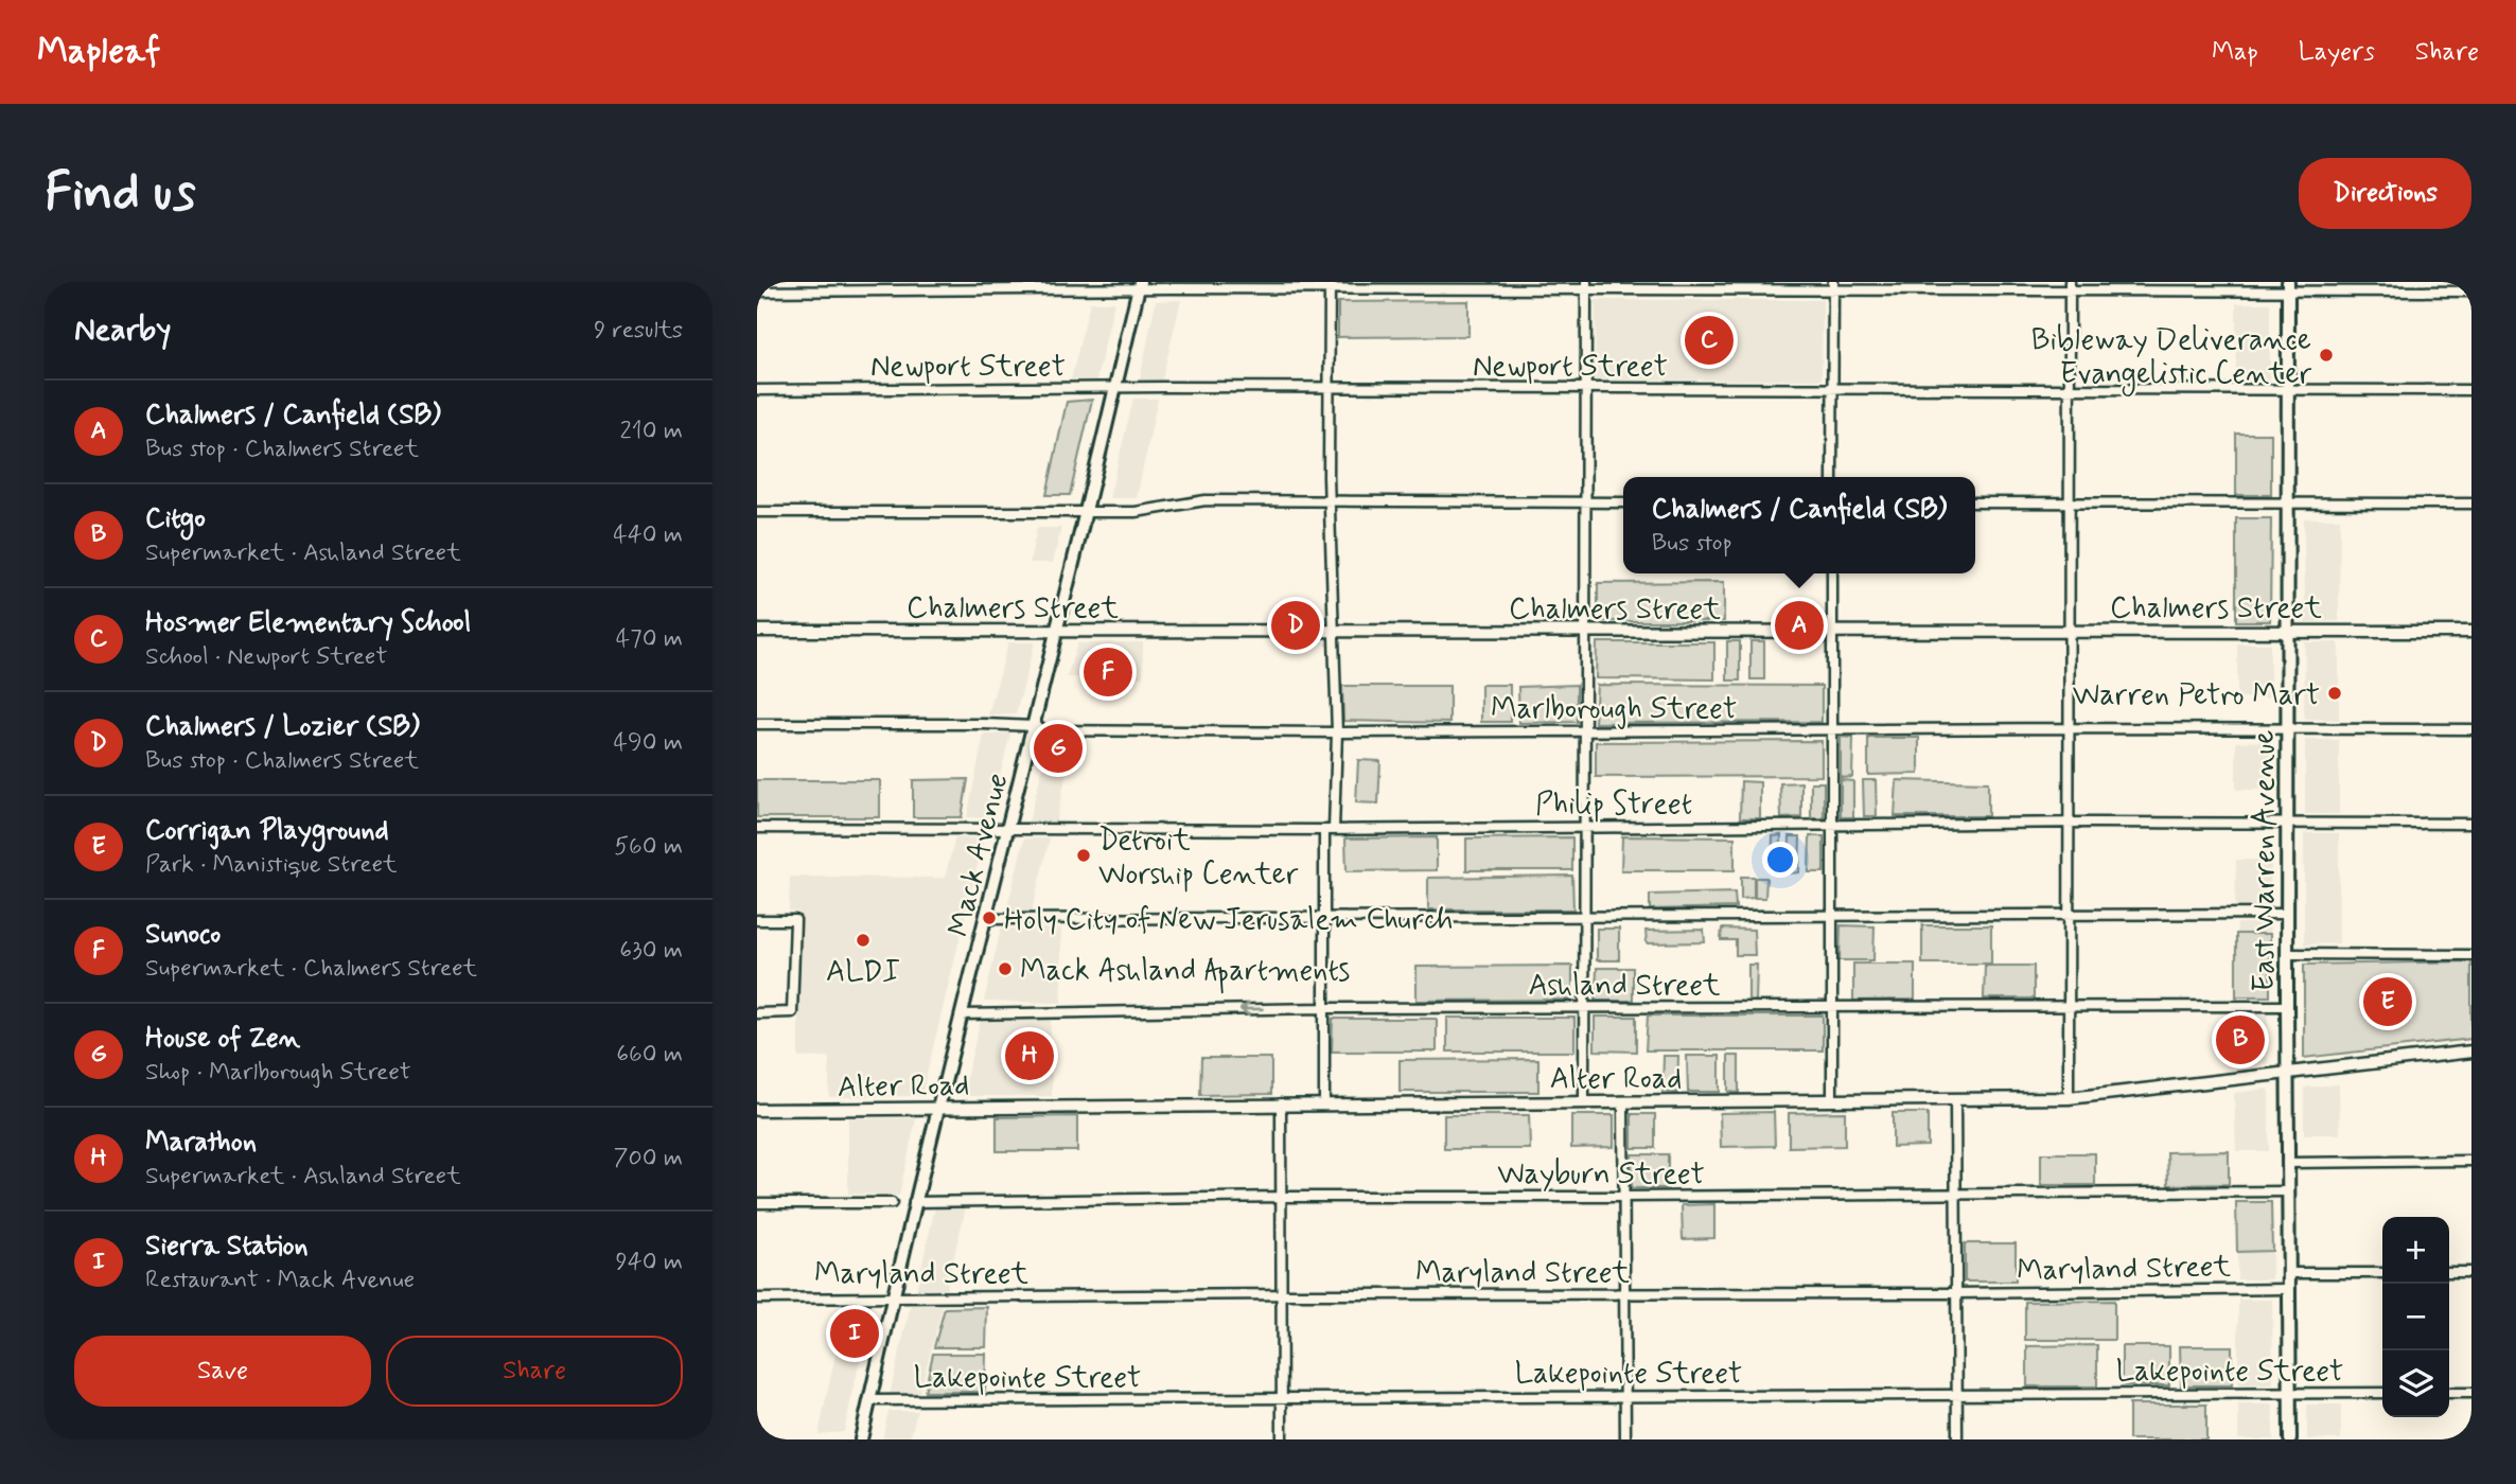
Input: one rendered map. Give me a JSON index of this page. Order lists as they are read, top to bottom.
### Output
{
  "streets": {
    "main road": ["Mack Avenue", "East Warren Avenue"],
    "street": [
      "Newport Street",
      "Chalmers Street",
      "Marlborough Street",
      "Philip Street",
      "Ashland Street",
      "Alter Road",
      "Wayburn Street",
      "Maryland Street",
      "Lakepointe Street"
    ]
  },
  "crossings": [
    ["Newport Street", "Mack Avenue"],
    ["Newport Street", "East Warren Avenue"],
    ["Chalmers Street", "Mack Avenue"],
    ["Chalmers Street", "East Warren Avenue"],
    ["Marlborough Street", "Mack Avenue"],
    ["Marlborough Street", "East Warren Avenue"],
    ["Philip Street", "Mack Avenue"],
    ["Philip Street", "East Warren Avenue"],
    ["Mack Avenue", "Ashland Street"],
    ["Mack Avenue", "Alter Road"],
    ["Mack Avenue", "Wayburn Street"],
    ["Mack Avenue", "Maryland Street"],
    ["Mack Avenue", "Lakepointe Street"],
    ["East Warren Avenue", "Ashland Street"],
    ["East Warren Avenue", "Alter Road"],
    ["East Warren Avenue", "Wayburn Street"],
    ["East Warren Avenue", "Maryland Street"],
    ["East Warren Avenue", "Lakepointe Street"]
  ],
  "places": [
    "Bibleway Deliverance Evangelistic Center",
    "Warren Petro Mart",
    "Detroit Worship Center",
    "Holy City of New Jerusalem Church",
    "ALDI",
    "Mack Ashland Apartments"
  ],
  "page": {
    "header": "Mapleaf",
    "nav": ["Map", "Layers", "Share"],
    "buttons": [
      "Directions",
      ["Save", "Share"]
    ],
    "title": "Find us",
    "heading": ["Nearby", "9 results"],
    "pins": [
      "C",
      "A",
      "D",
      "F",
      "G",
      "E",
      "B",
      "H",
      "I"
    ],
    "list": [
      {
        "mark": "A",
        "name": "Chalmers / Canfield (SB)",
        "note": "Bus stop · Chalmers Street",
        "value": "210 m"
      },
      {
        "mark": "B",
        "name": "Citgo",
        "note": "Supermarket · Ashland Street",
        "value": "440 m"
      },
      {
        "mark": "C",
        "name": "Hosmer Elementary School",
        "note": "School · Newport Street",
        "value": "470 m"
      },
      {
        "mark": "D",
        "name": "Chalmers / Lozier (SB)",
        "note": "Bus stop · Chalmers Street",
        "value": "490 m"
      },
      {
        "mark": "E",
        "name": "Corrigan Playground",
        "note": "Park · Manistique Street",
        "value": "560 m"
      },
      {
        "mark": "F",
        "name": "Sunoco",
        "note": "Supermarket · Chalmers Street",
        "value": "630 m"
      },
      {
        "mark": "G",
        "name": "House of Zen",
        "note": "Shop · Marlborough Street",
        "value": "660 m"
      },
      {
        "mark": "H",
        "name": "Marathon",
        "note": "Supermarket · Ashland Street",
        "value": "700 m"
      },
      {
        "mark": "I",
        "name": "Sierra Station",
        "note": "Restaurant · Mack Avenue",
        "value": "940 m"
      }
    ],
    "popup": ["Chalmers / Canfield (SB)", "Bus stop"],
    "map_buttons": ["+", "−"]
  }
}
